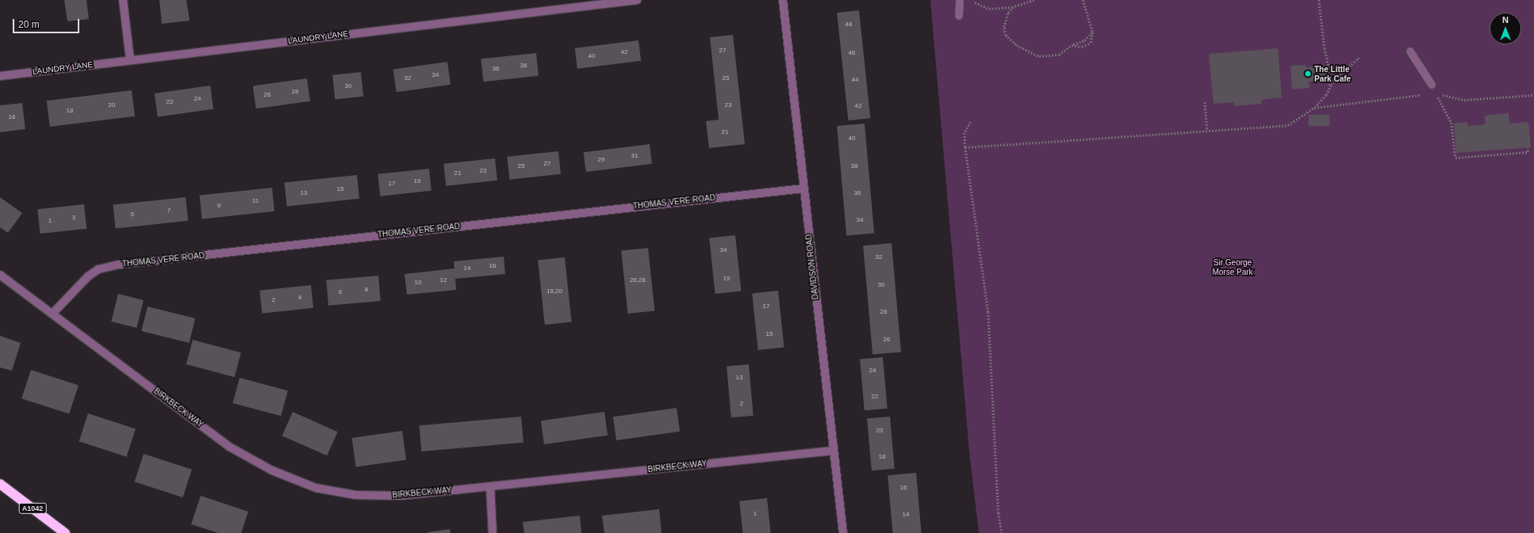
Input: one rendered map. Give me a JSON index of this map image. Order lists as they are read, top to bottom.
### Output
{
  "streets": {
    "highway": ["A1042"],
    "street": [
      "LAUNDRY LANE",
      "THOMAS VERE ROAD",
      "DAVIDSON ROAD",
      "BIRKBECK WAY"
    ]
  },
  "crossings": [
    ["THOMAS VERE ROAD", "DAVIDSON ROAD"],
    ["THOMAS VERE ROAD", "BIRKBECK WAY"],
    ["DAVIDSON ROAD", "BIRKBECK WAY"]
  ],
  "parks": ["Sir George Morse Park"],
  "places": ["The Little Park Cafe"],
  "house_numbers": [
    "48",
    "27",
    "42",
    "46",
    "40",
    "38",
    "36",
    "34",
    "32",
    "25",
    "44",
    "30",
    "28",
    "26",
    "24",
    "22",
    "20",
    "23",
    "42",
    "18",
    "16",
    "21",
    "40",
    "31",
    "29",
    "27",
    "25",
    "38",
    "23",
    "21",
    "19",
    "17",
    "15",
    "13",
    "36",
    "11",
    "9",
    "7",
    "5",
    "3",
    "34",
    "1",
    "34",
    "32",
    "16",
    "14",
    "19",
    "12",
    "26,28",
    "10",
    "30",
    "8",
    "18,20",
    "6",
    "4",
    "2",
    "17",
    "28",
    "15",
    "26",
    "24",
    "13",
    "22",
    "2",
    "20",
    "18",
    "16",
    "1",
    "14"
  ],
  "scale_bar": "20 m",
  "north": "top"
}
